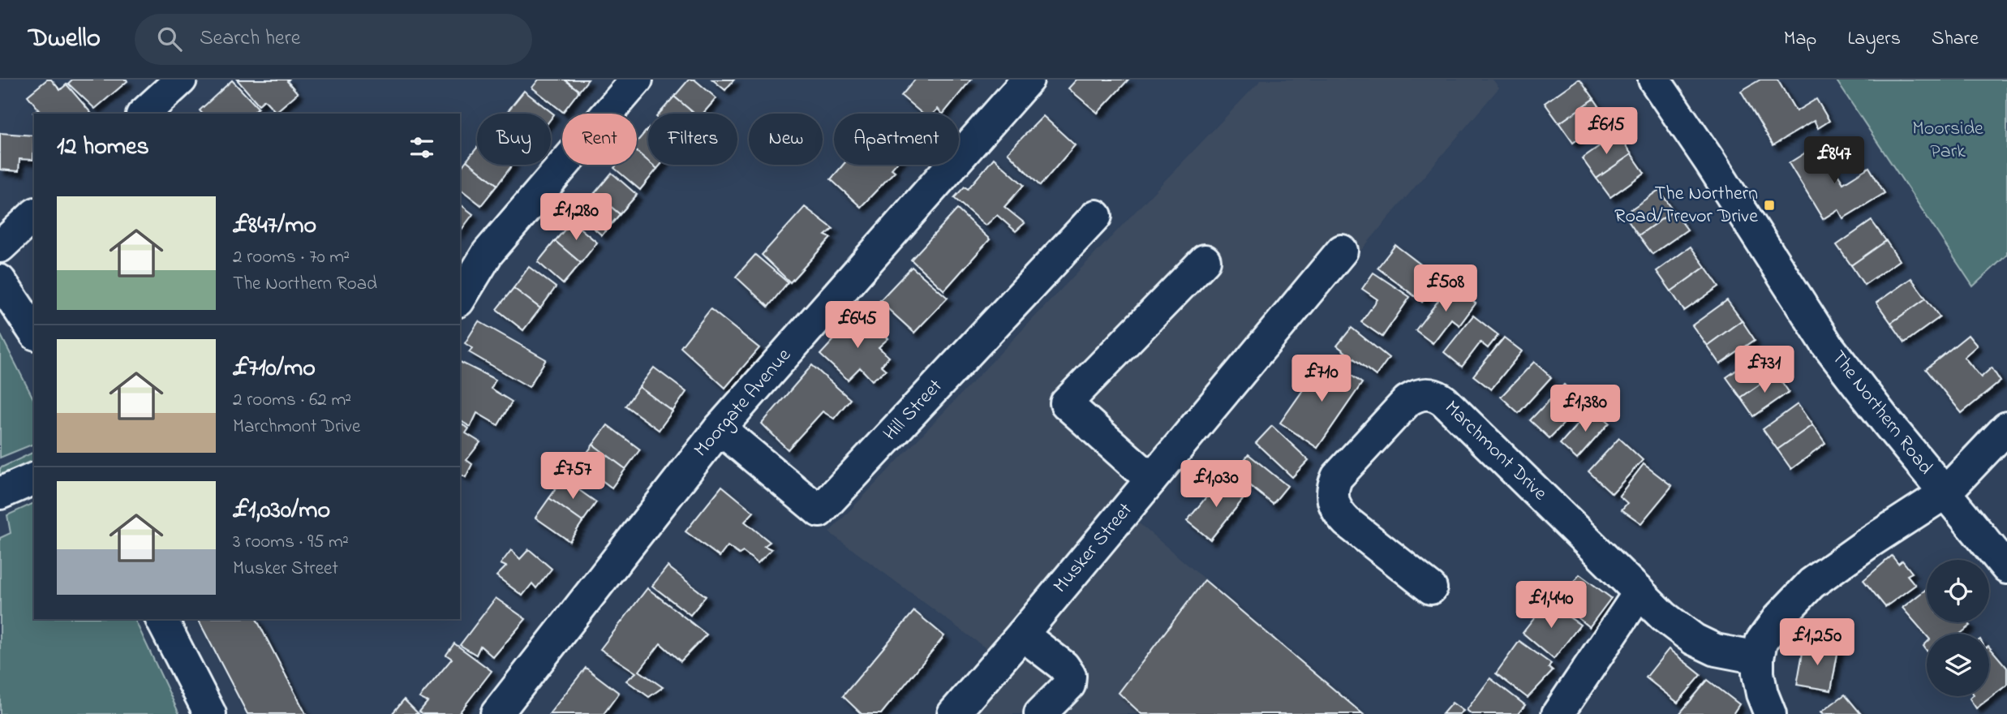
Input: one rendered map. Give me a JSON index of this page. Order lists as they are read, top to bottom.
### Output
{
  "streets": {
    "street": [
      "Moorgate Avenue",
      "Hill Street",
      "The Northern Road",
      "Marchmont Drive",
      "Musker Street"
    ]
  },
  "crossings": [
    ["Moorgate Avenue", "Hill Street"]
  ],
  "parks": ["Moorside Park"],
  "places": {
    "transit": ["The Northern Road/Trevor Drive"]
  },
  "page": {
    "header": "Dwello",
    "search": "Search here",
    "nav": ["Map", "Layers", "Share"],
    "price": [
      "£615",
      "£847",
      "£1,280",
      "£508",
      "£645",
      "£731",
      "£710",
      "£1,380",
      "£757",
      "£1,030",
      "£1,440",
      "£1,250"
    ],
    "chip": [
      "Buy",
      "Rent",
      "Filters",
      "New",
      "Apartment"
    ],
    "heading": "12 homes",
    "list": [
      {
        "name": "£847/mo",
        "note": "2 rooms · 70 m² · The Northern Road"
      },
      {
        "name": "£710/mo",
        "note": "2 rooms · 62 m² · Marchmont Drive"
      },
      {
        "name": "£1,030/mo",
        "note": "3 rooms · 95 m² · Musker Street"
      }
    ]
  }
}
